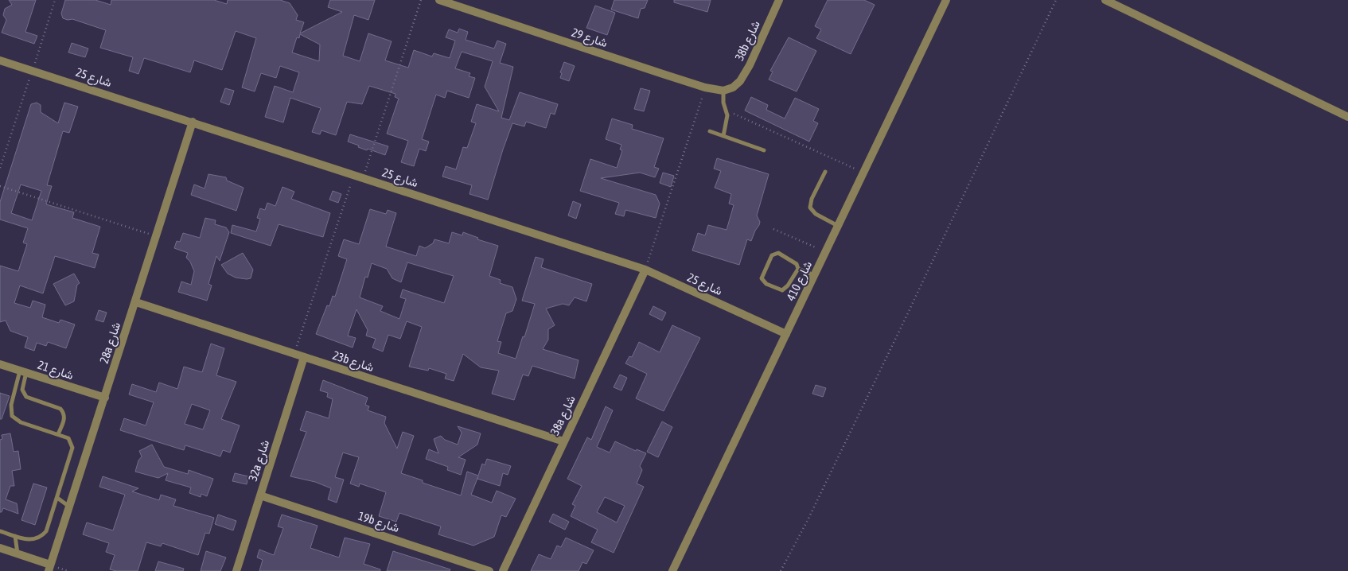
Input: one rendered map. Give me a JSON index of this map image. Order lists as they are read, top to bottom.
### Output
{
  "streets": {
    "street": [
      "شارع 29",
      "38b شارع",
      "شارع 25",
      "شارع 410",
      "28a شارع",
      "23b شارع",
      "شارع 21",
      "38a شارع",
      "32a شارع",
      "19b شارع"
    ]
  },
  "crossings": [
    ["شارع 29", "38b شارع"],
    ["شارع 25", "شارع 410"],
    ["شارع 25", "28a شارع"],
    ["شارع 25", "38a شارع"],
    ["28a شارع", "23b شارع"],
    ["28a شارع", "شارع 21"],
    ["23b شارع", "38a شارع"],
    ["23b شارع", "32a شارع"],
    ["32a شارع", "19b شارع"]
  ]
}
